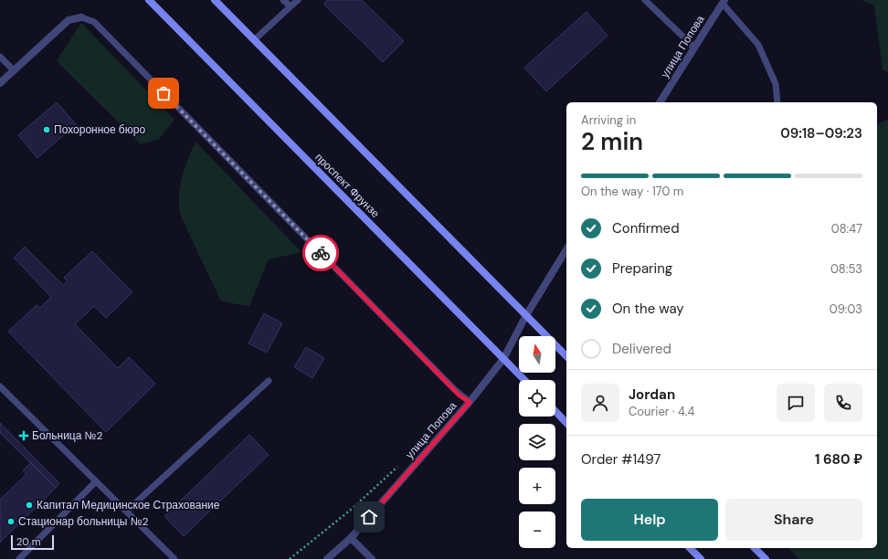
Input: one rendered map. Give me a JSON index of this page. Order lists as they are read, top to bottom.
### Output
{
  "streets": {
    "main road": ["проспект Фрунзе"],
    "street": ["улица Попова"]
  },
  "crossings": [
    ["улица Попова", "проспект Фрунзе"]
  ],
  "places": {
    "other": ["Похоронное бюро", "Капитал Медицинское Страхование", "Стационар больницы №2"],
    "health": ["Больница №2"]
  },
  "scale_bar": "20 m",
  "north": "top",
  "page": {
    "heading": ["2 min", "Arriving in", "09:18–09:23"],
    "panel": [
      "Jordan",
      "Courier · 4.4",
      "Order #1497",
      "1 680 ₽"
    ],
    "bar": "On the way · 170 m",
    "list": [
      ["Confirmed", "08:47"],
      ["Preparing", "08:53"],
      ["On the way", "09:03"],
      "Delivered"
    ],
    "map_buttons": ["+", "−"],
    "buttons": ["Help", "Share"],
    "scale": "20 m"
  }
}
